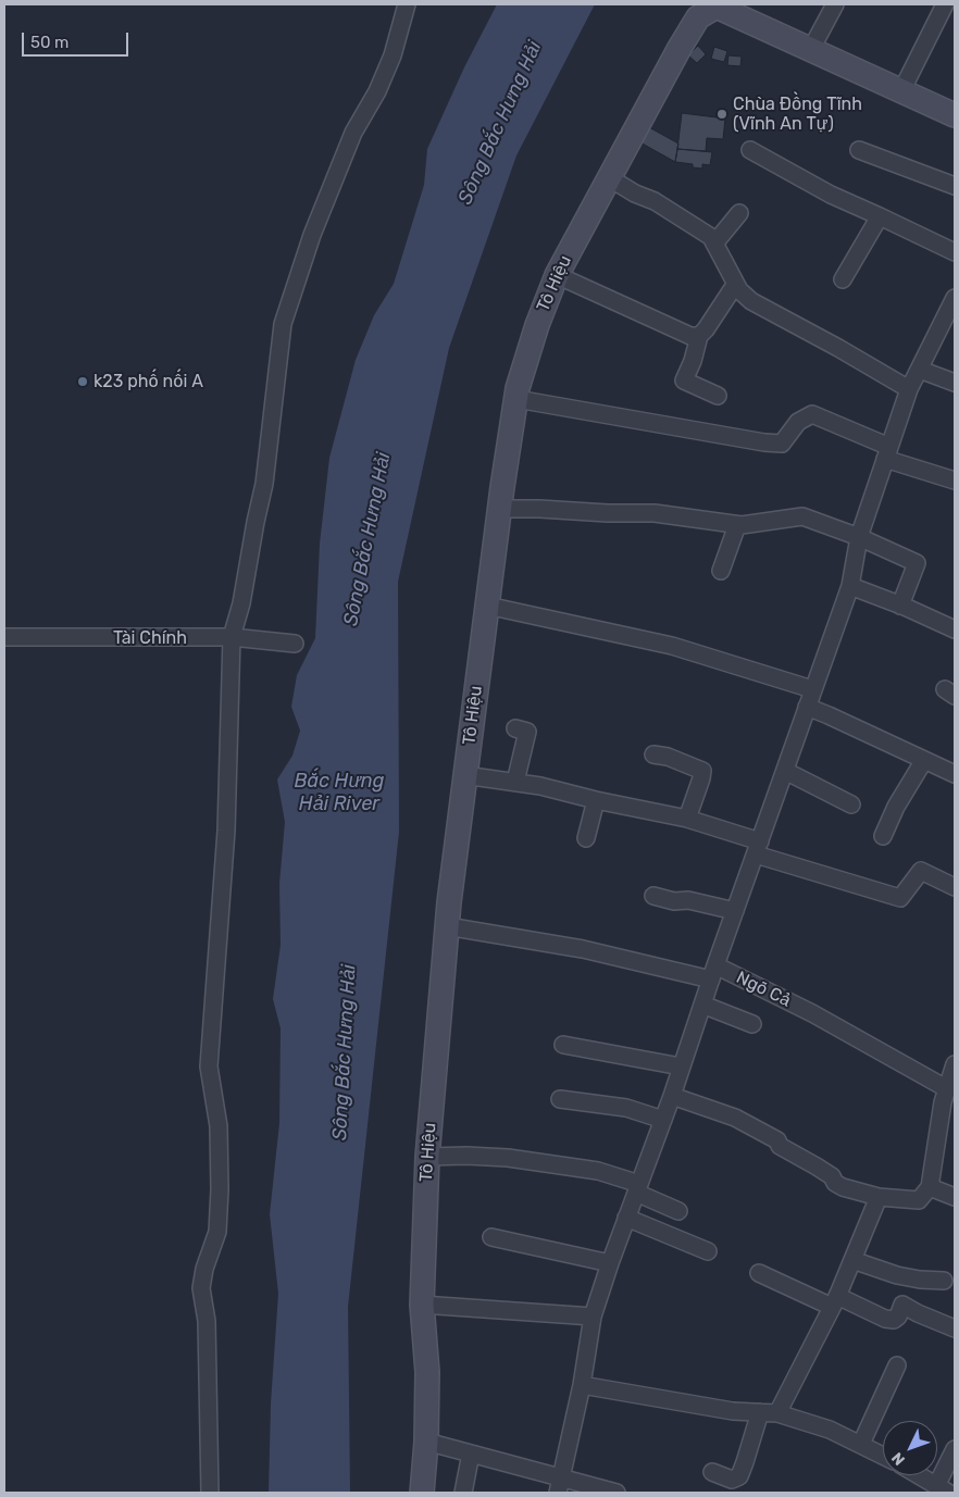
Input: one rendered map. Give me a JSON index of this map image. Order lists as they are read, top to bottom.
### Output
{
  "streets": {
    "main road": ["Tô Hiệu"],
    "street": ["Tài Chính", "Ngõ Cả"]
  },
  "crossings": [
    ["Tô Hiệu", "Ngõ Cả"]
  ],
  "water": ["Sông Bắc Hưng Hải", "Bắc Hưng Hải River"],
  "places": ["Chùa Đồng Tĩnh (Vĩnh An Tự)", "k23 phố nối A"],
  "scale_bar": "50 m",
  "north": "bottom left"
}
